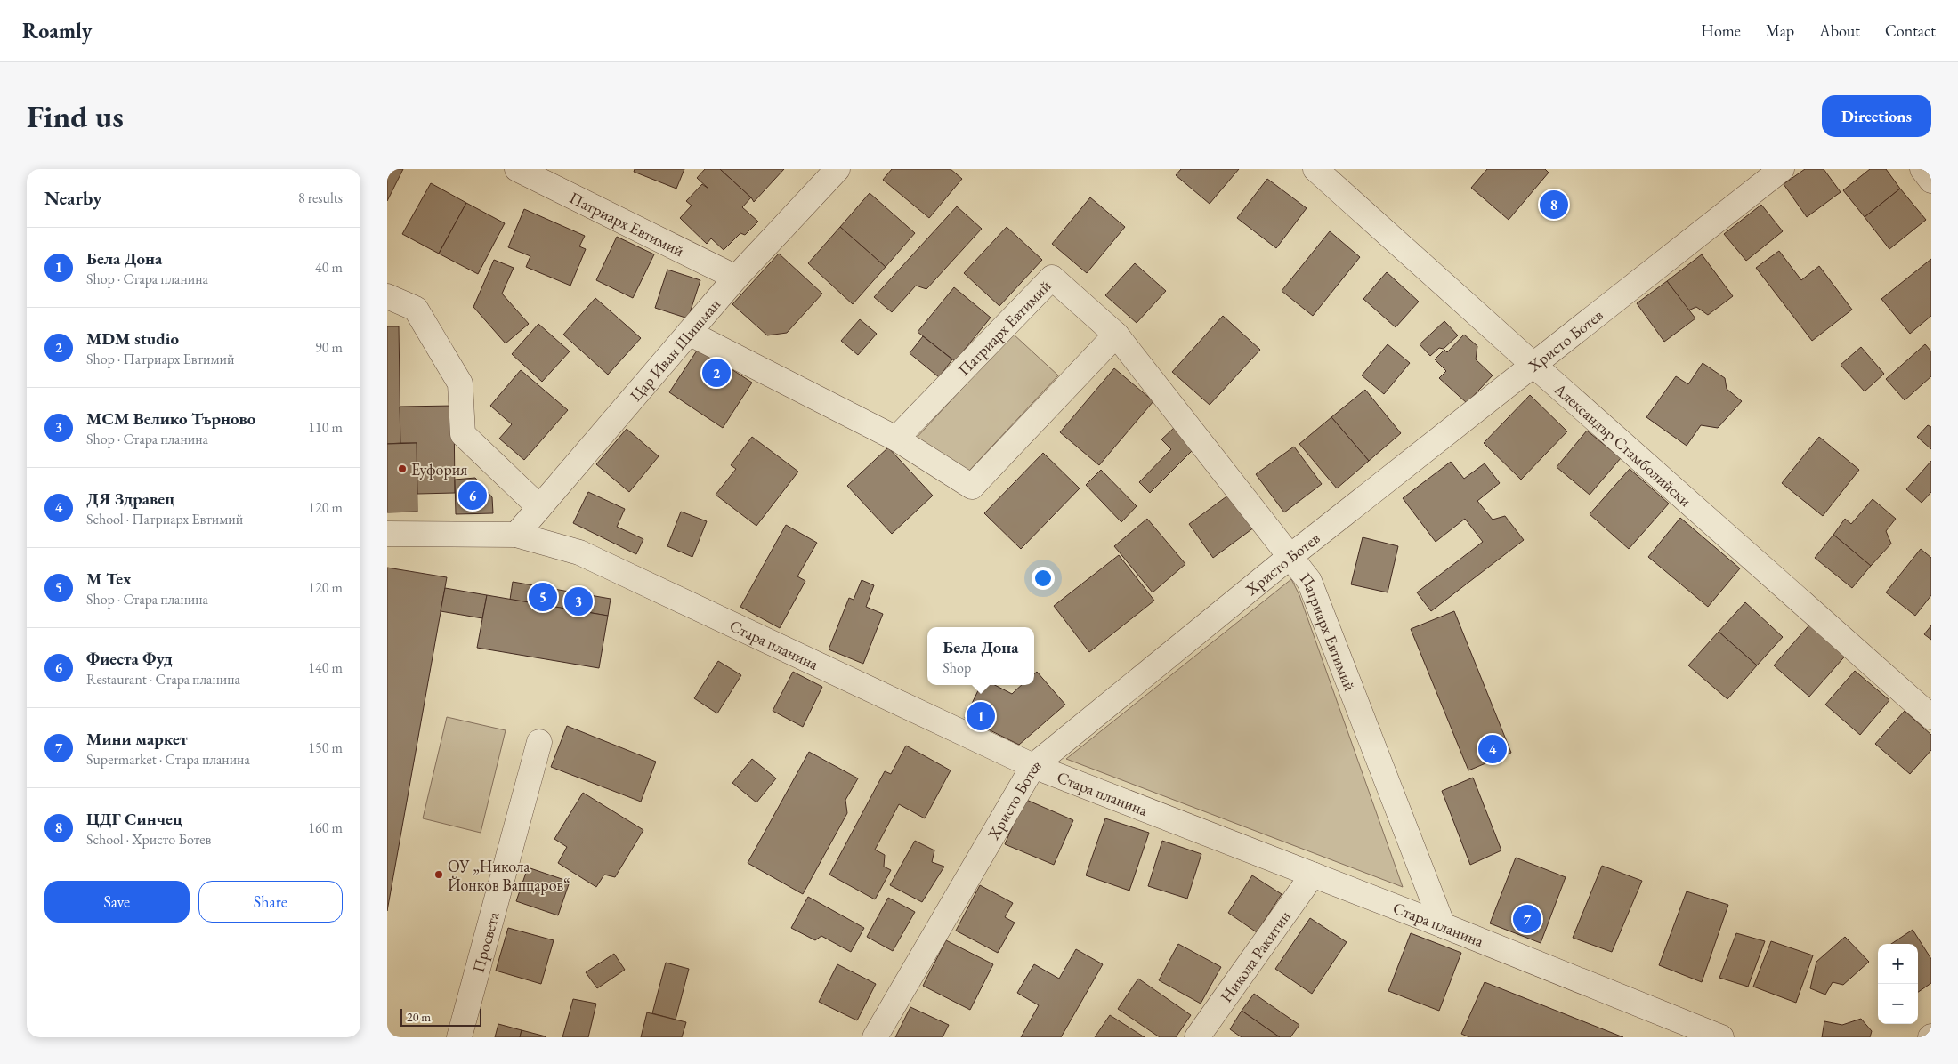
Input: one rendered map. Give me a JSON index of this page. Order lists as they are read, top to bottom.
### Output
{
  "streets": {
    "street": [
      "Патриарх Евтимий",
      "Христо Ботев",
      "Цар Иван Шишман",
      "Александър Стамболийски",
      "Стара планина",
      "Просвета",
      "Никола Ракитин"
    ]
  },
  "crossings": [
    ["Патриарх Евтимий", "Христо Ботев"],
    ["Патриарх Евтимий", "Цар Иван Шишман"],
    ["Патриарх Евтимий", "Стара планина"],
    ["Христо Ботев", "Александър Стамболийски"],
    ["Христо Ботев", "Стара планина"],
    ["Цар Иван Шишман", "Стара планина"],
    ["Стара планина", "Никола Ракитин"]
  ],
  "places": ["Еуфория", "ОУ „Никола Йонков Вапцаров“"],
  "scale_bar": "20 m",
  "page": {
    "header": "Roamly",
    "nav": [
      "Home",
      "Map",
      "About",
      "Contact"
    ],
    "buttons": [
      "Directions",
      ["Save", "Share"]
    ],
    "title": "Find us",
    "heading": ["Nearby", "8 results"],
    "pins": [
      "8",
      "2",
      "6",
      "5",
      "3",
      "1",
      "4",
      "7"
    ],
    "list": [
      {
        "mark": "1",
        "name": "Бела Дона",
        "note": "Shop · Стара планина",
        "value": "40 m"
      },
      {
        "mark": "2",
        "name": "MDM studio",
        "note": "Shop · Патриарх Евтимий",
        "value": "90 m"
      },
      {
        "mark": "3",
        "name": "МСМ Велико Търново",
        "note": "Shop · Стара планина",
        "value": "110 m"
      },
      {
        "mark": "4",
        "name": "ДЯ Здравец",
        "note": "School · Патриарх Евтимий",
        "value": "120 m"
      },
      {
        "mark": "5",
        "name": "М Тех",
        "note": "Shop · Стара планина",
        "value": "120 m"
      },
      {
        "mark": "6",
        "name": "Фиеста Фуд",
        "note": "Restaurant · Стара планина",
        "value": "140 m"
      },
      {
        "mark": "7",
        "name": "Мини маркет",
        "note": "Supermarket · Стара планина",
        "value": "150 m"
      },
      {
        "mark": "8",
        "name": "ЦДГ Синчец",
        "note": "School · Христо Ботев",
        "value": "160 m"
      }
    ],
    "popup": ["Бела Дона", "Shop"],
    "map_buttons": ["+", "−"],
    "scale": "20 m"
  }
}
